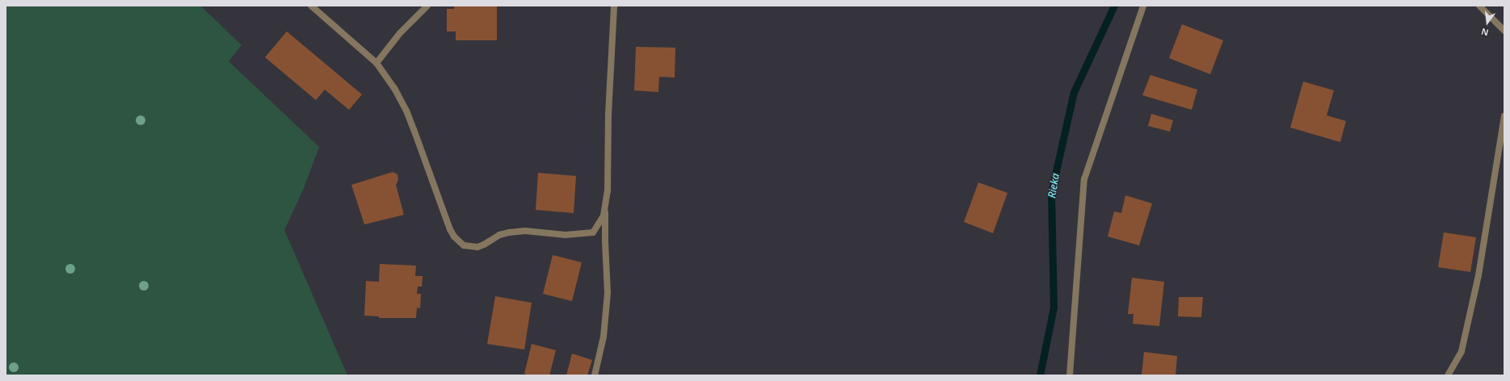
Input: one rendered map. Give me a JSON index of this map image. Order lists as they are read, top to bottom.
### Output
{
  "water": ["Rieka"],
  "north": "bottom"
}
